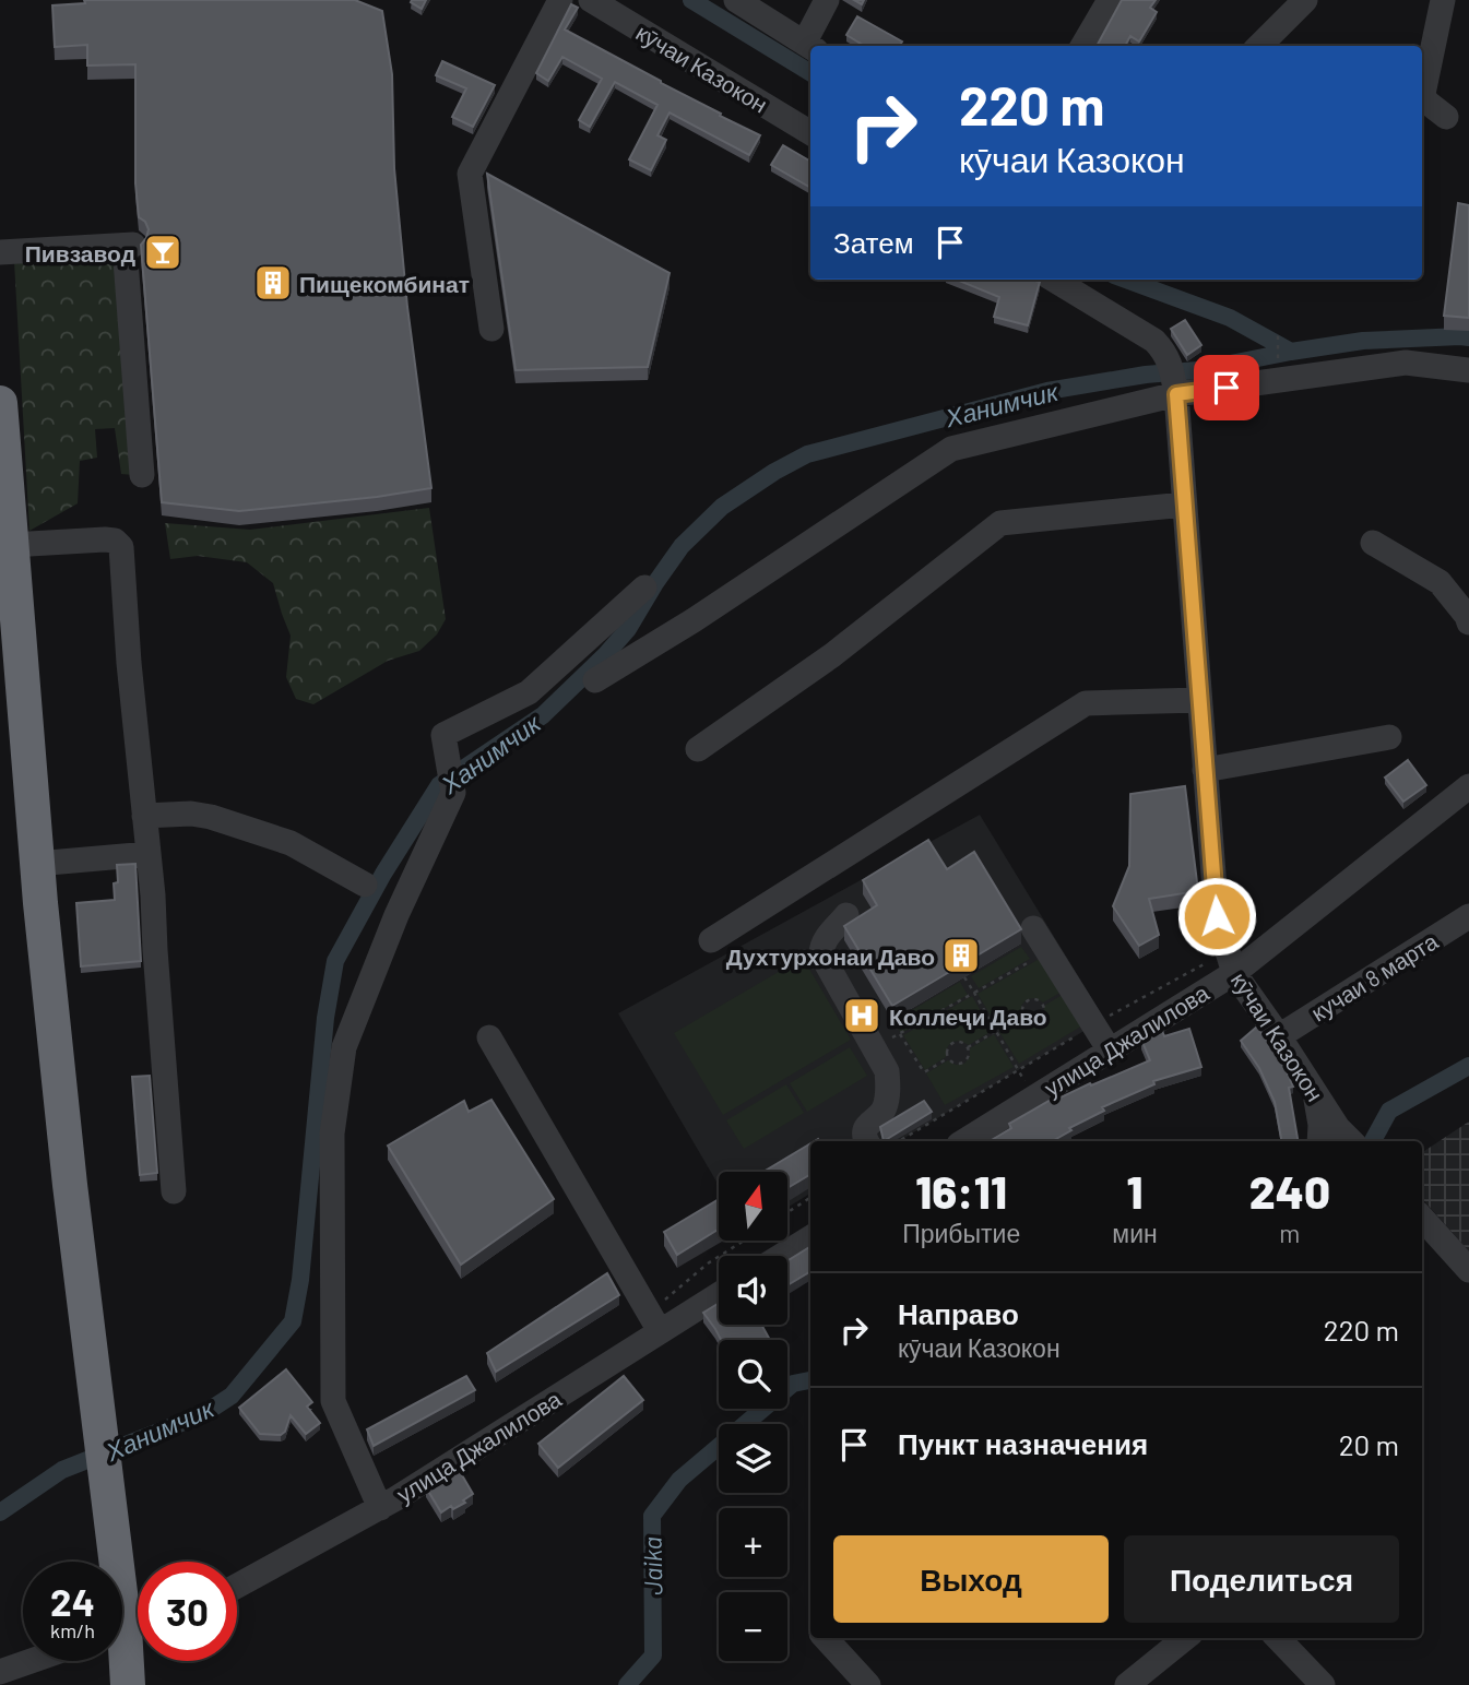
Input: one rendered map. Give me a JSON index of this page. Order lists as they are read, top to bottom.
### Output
{
  "streets": {
    "street": ["кӯчаи Казокон", "кучаи 8 марта", "улица Джалилова"]
  },
  "crossings": [
    ["кӯчаи Казокон", "кучаи 8 марта"],
    ["кӯчаи Казокон", "улица Джалилова"]
  ],
  "water": ["Ханимчик", "Jaika"],
  "places": {
    "bar": ["Пивзавод"],
    "building": ["Пищекомбинат", "Духтурхонаи Даво"],
    "hospital": ["Коллеҷи Даво"]
  },
  "north": "top",
  "page": {
    "turn": ["220 m", "кӯчаи Казокон"],
    "then": "Затем",
    "eta": [
      "16:11",
      "Прибытие",
      "1",
      "мин",
      "240",
      "m"
    ],
    "map_buttons": ["+", "−"],
    "list": [
      {
        "name": "Направо",
        "note": "кӯчаи Казокон",
        "value": "220 m"
      },
      {
        "name": "Пункт назначения",
        "value": "20 m"
      }
    ],
    "buttons": ["Выход", "Поделиться"],
    "speed": "24 km/h",
    "limit": "30"
  }
}
